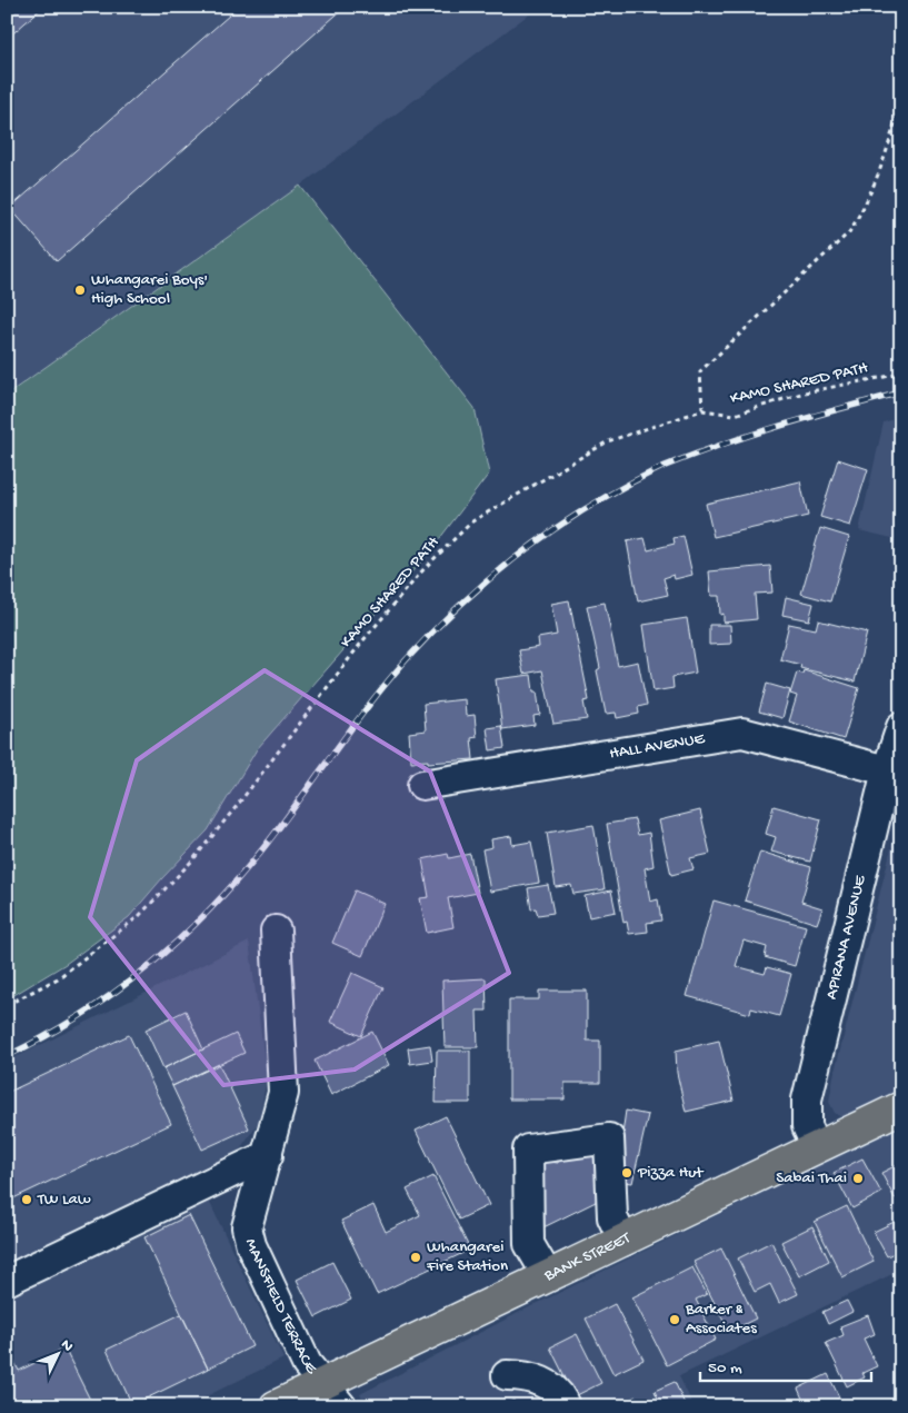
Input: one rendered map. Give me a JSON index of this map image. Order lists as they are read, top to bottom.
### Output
{
  "streets": {
    "main road": ["BANK STREET"],
    "street": ["HALL AVENUE", "APIRANA AVENUE", "MANSFIELD TERRACE"],
    "path": ["KAMO SHARED PATH"]
  },
  "crossings": [
    ["HALL AVENUE", "APIRANA AVENUE"],
    ["APIRANA AVENUE", "BANK STREET"],
    ["BANK STREET", "MANSFIELD TERRACE"]
  ],
  "places": [
    "Whangarei Boys' High School",
    "Pizza Hut",
    "Sabai Thai",
    "TW Law",
    "Whangarei Fire Station",
    "Barker & Associates"
  ],
  "scale_bar": "50 m",
  "north": "top right"
}
